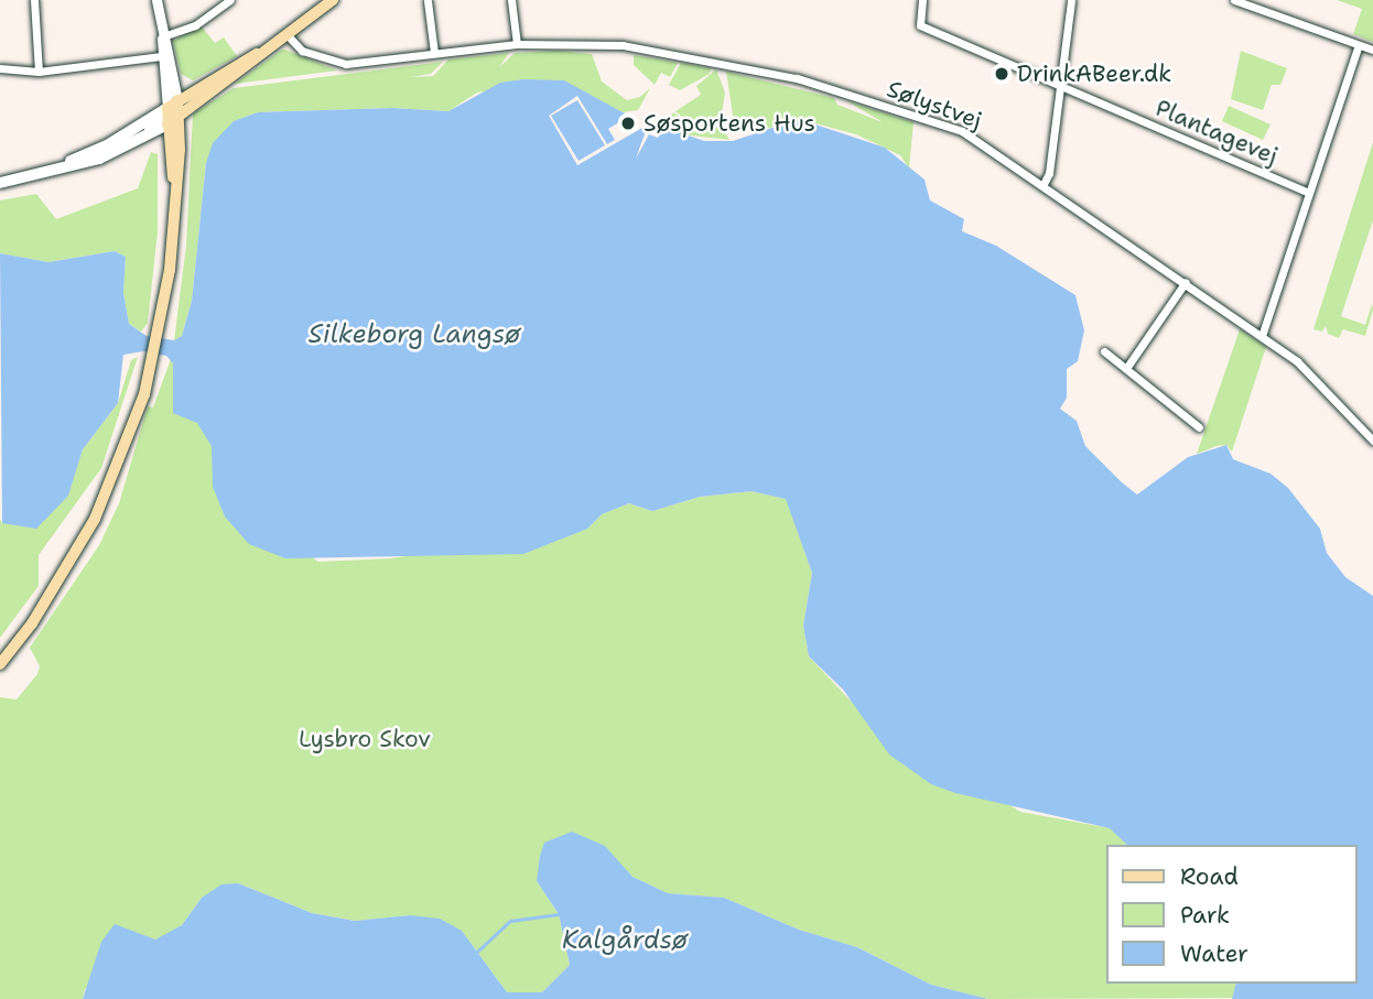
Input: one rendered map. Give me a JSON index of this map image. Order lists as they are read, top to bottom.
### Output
{
  "streets": {
    "street": ["Sølystvej", "Plantagevej"]
  },
  "water": ["Silkeborg Langsø", "Kalgårdsø"],
  "parks": ["Lysbro Skov"],
  "places": ["DrinkABeer.dk", "Søsportens Hus"],
  "legend": ["Road", "Park", "Water"]
}
